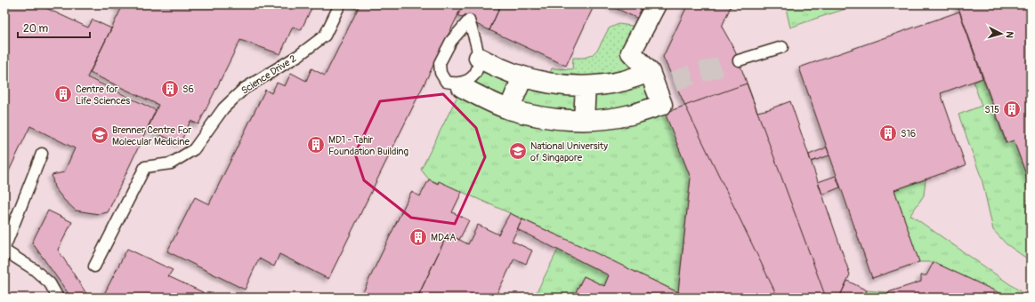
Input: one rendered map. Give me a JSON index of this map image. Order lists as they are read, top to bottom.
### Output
{
  "streets": {
    "lane": ["Science Drive 2"]
  },
  "places": {
    "building": [
      "S6",
      "Centre for Life Sciences",
      "S15",
      "S16",
      "MD1 - Tahir Foundation Building",
      "MD4A"
    ],
    "school or university": ["Brenner Centre For Molecular Medicine", "National University of Singapore"]
  },
  "scale_bar": "20 m",
  "north": "right"
}
